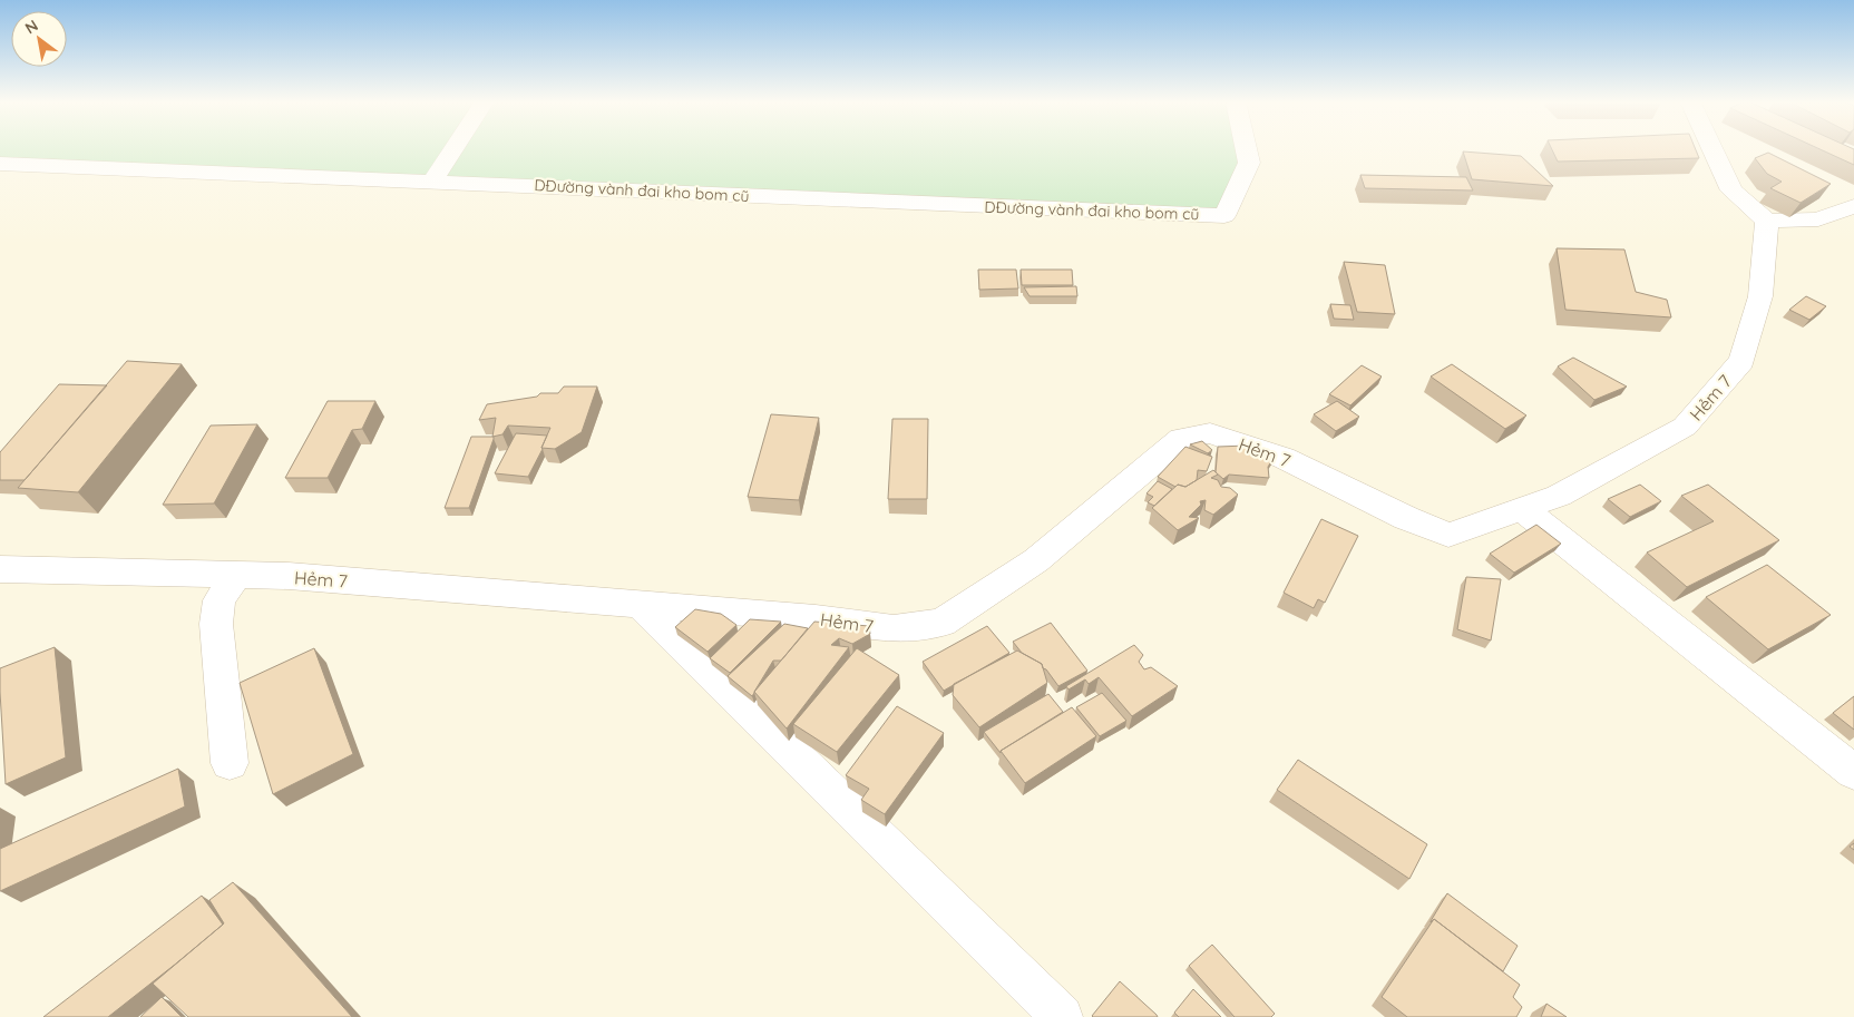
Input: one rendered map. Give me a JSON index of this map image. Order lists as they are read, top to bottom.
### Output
{
  "streets": {
    "street": ["DĐường vành đai kho bom cũ", "Hẻm 7"]
  },
  "north": "top left"
}
